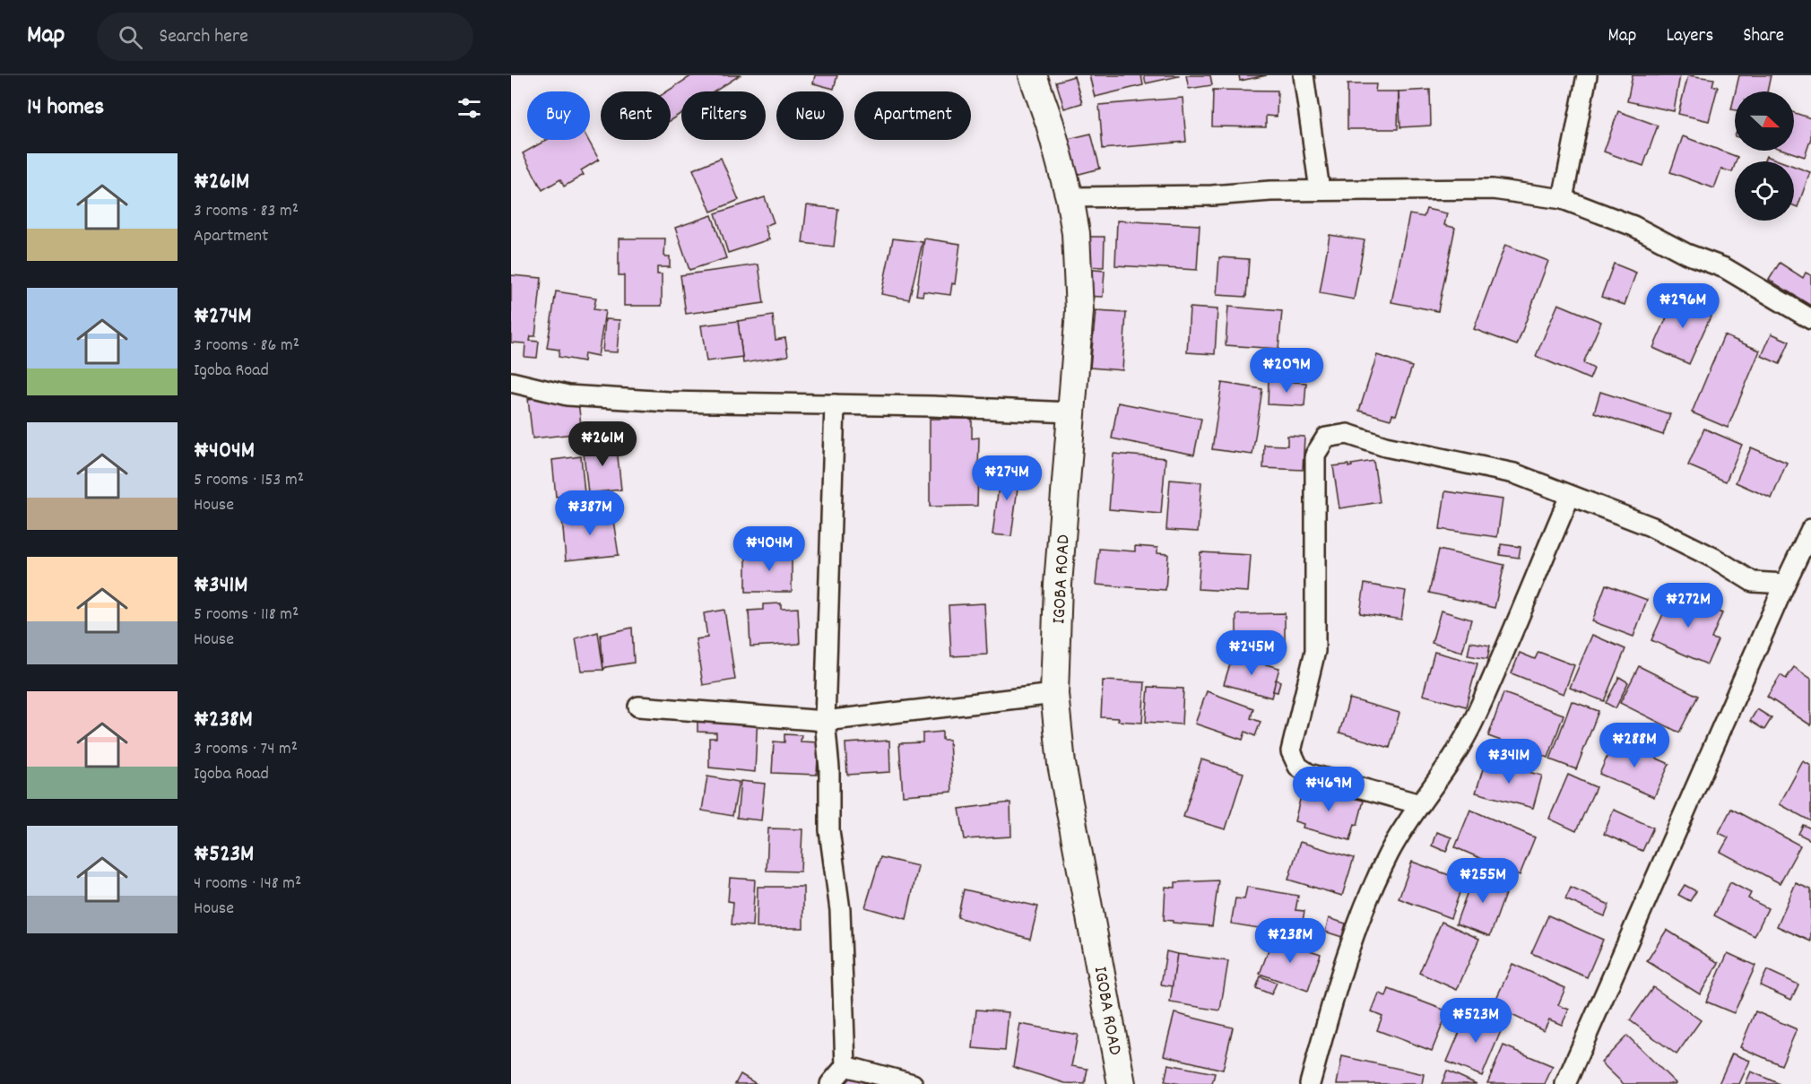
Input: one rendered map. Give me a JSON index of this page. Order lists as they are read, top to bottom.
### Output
{
  "streets": {
    "street": ["IGOBA ROAD"]
  },
  "north": "right",
  "page": {
    "header": "Map",
    "search": "Search here",
    "nav": ["Map", "Layers", "Share"],
    "heading": "14 homes",
    "chip": [
      "Buy",
      "Rent",
      "Filters",
      "New",
      "Apartment"
    ],
    "list": [
      {
        "name": "₦261M",
        "note": "3 rooms · 83 m² · Apartment"
      },
      {
        "name": "₦274M",
        "note": "3 rooms · 86 m² · Igoba Road"
      },
      {
        "name": "₦404M",
        "note": "5 rooms · 153 m² · House"
      },
      {
        "name": "₦341M",
        "note": "5 rooms · 118 m² · House"
      },
      {
        "name": "₦238M",
        "note": "3 rooms · 74 m² · Igoba Road"
      },
      {
        "name": "₦523M",
        "note": "4 rooms · 148 m² · House"
      }
    ],
    "price": [
      "₦296M",
      "₦209M",
      "₦261M",
      "₦274M",
      "₦387M",
      "₦404M",
      "₦272M",
      "₦245M",
      "₦288M",
      "₦341M",
      "₦469M",
      "₦255M",
      "₦238M",
      "₦523M"
    ]
  }
}
